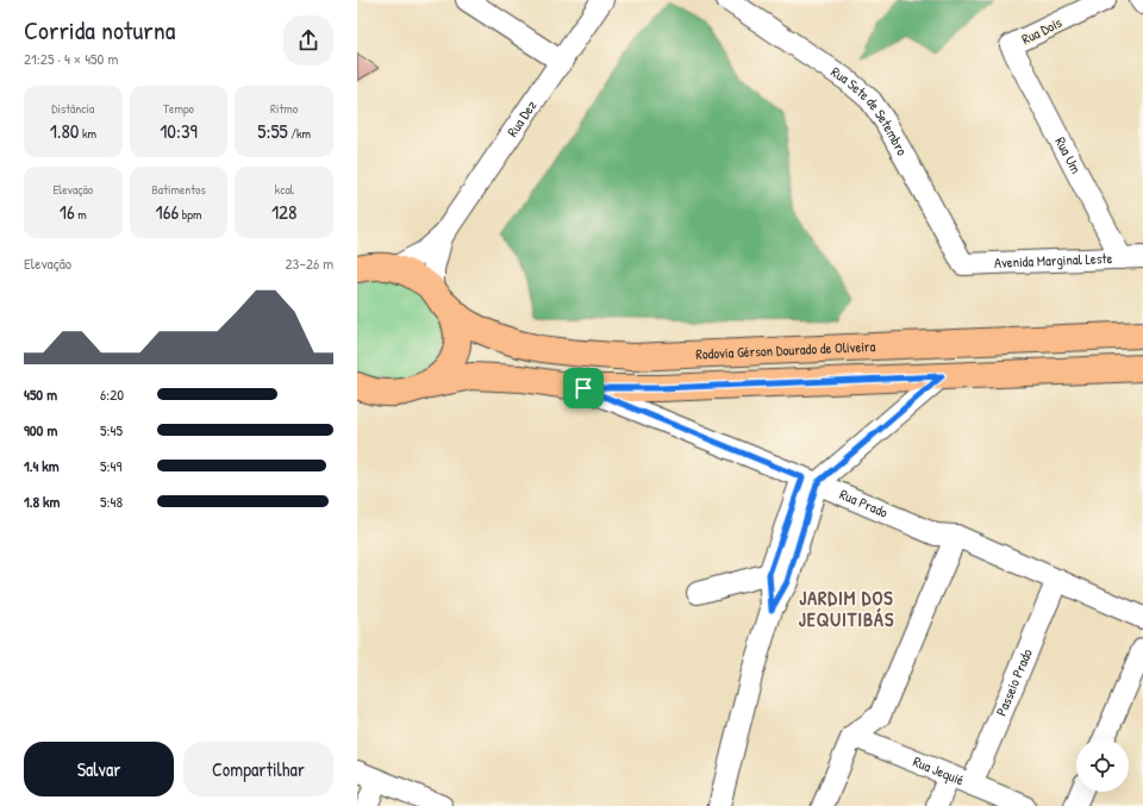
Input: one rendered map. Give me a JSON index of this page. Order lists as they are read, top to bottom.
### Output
{
  "streets": {
    "main road": ["Rodovia Gérson Dourado de Oliveira"],
    "street": [
      "Rua Dois",
      "Rua Sete de Setembro",
      "Rua Dez",
      "Rua Um",
      "Avenida Marginal Leste",
      "Rua Prado",
      "Passeio Prado",
      "Rua Jequié"
    ]
  },
  "crossings": [
    ["Rua Dois", "Rua Um"],
    ["Rua Sete de Setembro", "Avenida Marginal Leste"],
    ["Rua Dez", "Rodovia Gérson Dourado de Oliveira"],
    ["Rua Um", "Avenida Marginal Leste"],
    ["Rua Prado", "Passeio Prado"],
    ["Passeio Prado", "Rua Jequié"]
  ],
  "districts": ["JARDIM DOS JEQUITIBÁS"],
  "page": {
    "heading": ["Corrida noturna", "21:25 · 4 × 450 m"],
    "stats": [
      ["Distância", "1.80 km"],
      ["Tempo", "10:39"],
      ["Ritmo", "5:55 /km"],
      ["Elevação", "16 m"],
      ["Batimentos", "166 bpm"],
      ["kcal", "128"]
    ],
    "chart": ["Elevação", "23–26 m"],
    "list": [
      {
        "name": "450 m",
        "note": "6:20"
      },
      {
        "name": "900 m",
        "note": "5:45"
      },
      {
        "name": "1.4 km",
        "note": "5:49"
      },
      {
        "name": "1.8 km",
        "note": "5:48"
      }
    ],
    "buttons": ["Salvar", "Compartilhar"]
  }
}
